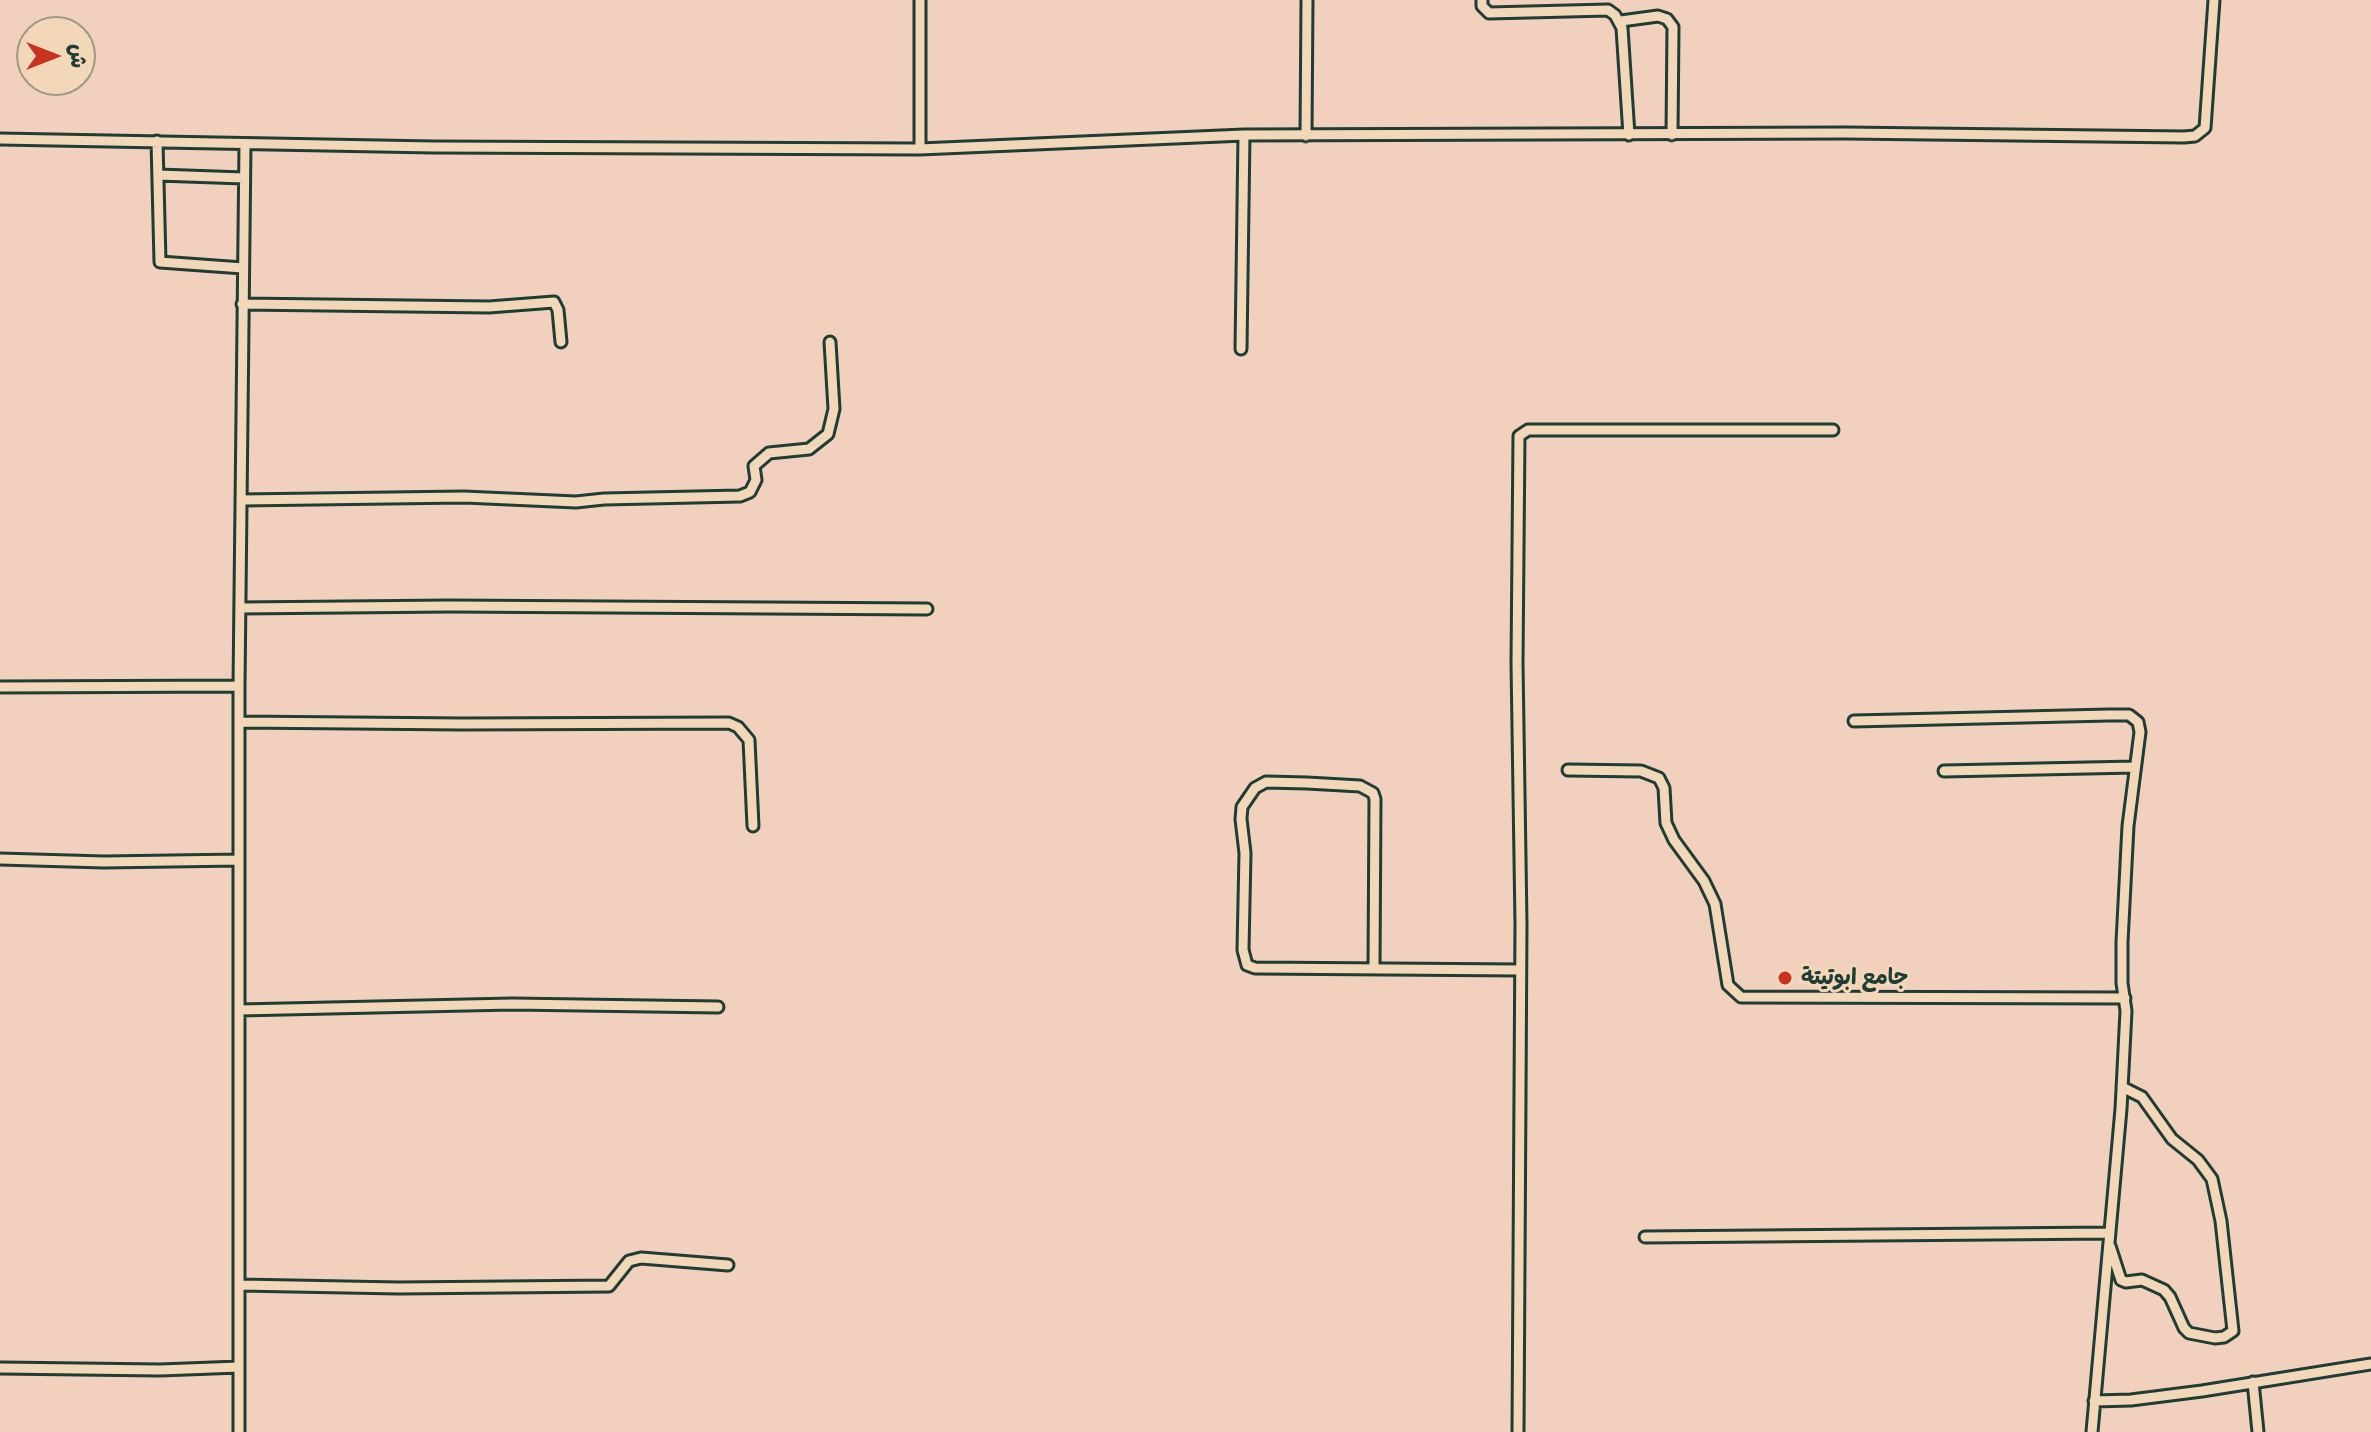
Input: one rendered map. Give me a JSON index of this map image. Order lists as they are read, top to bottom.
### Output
{
  "places": ["جامع ابوتيتة"],
  "north": "right"
}
